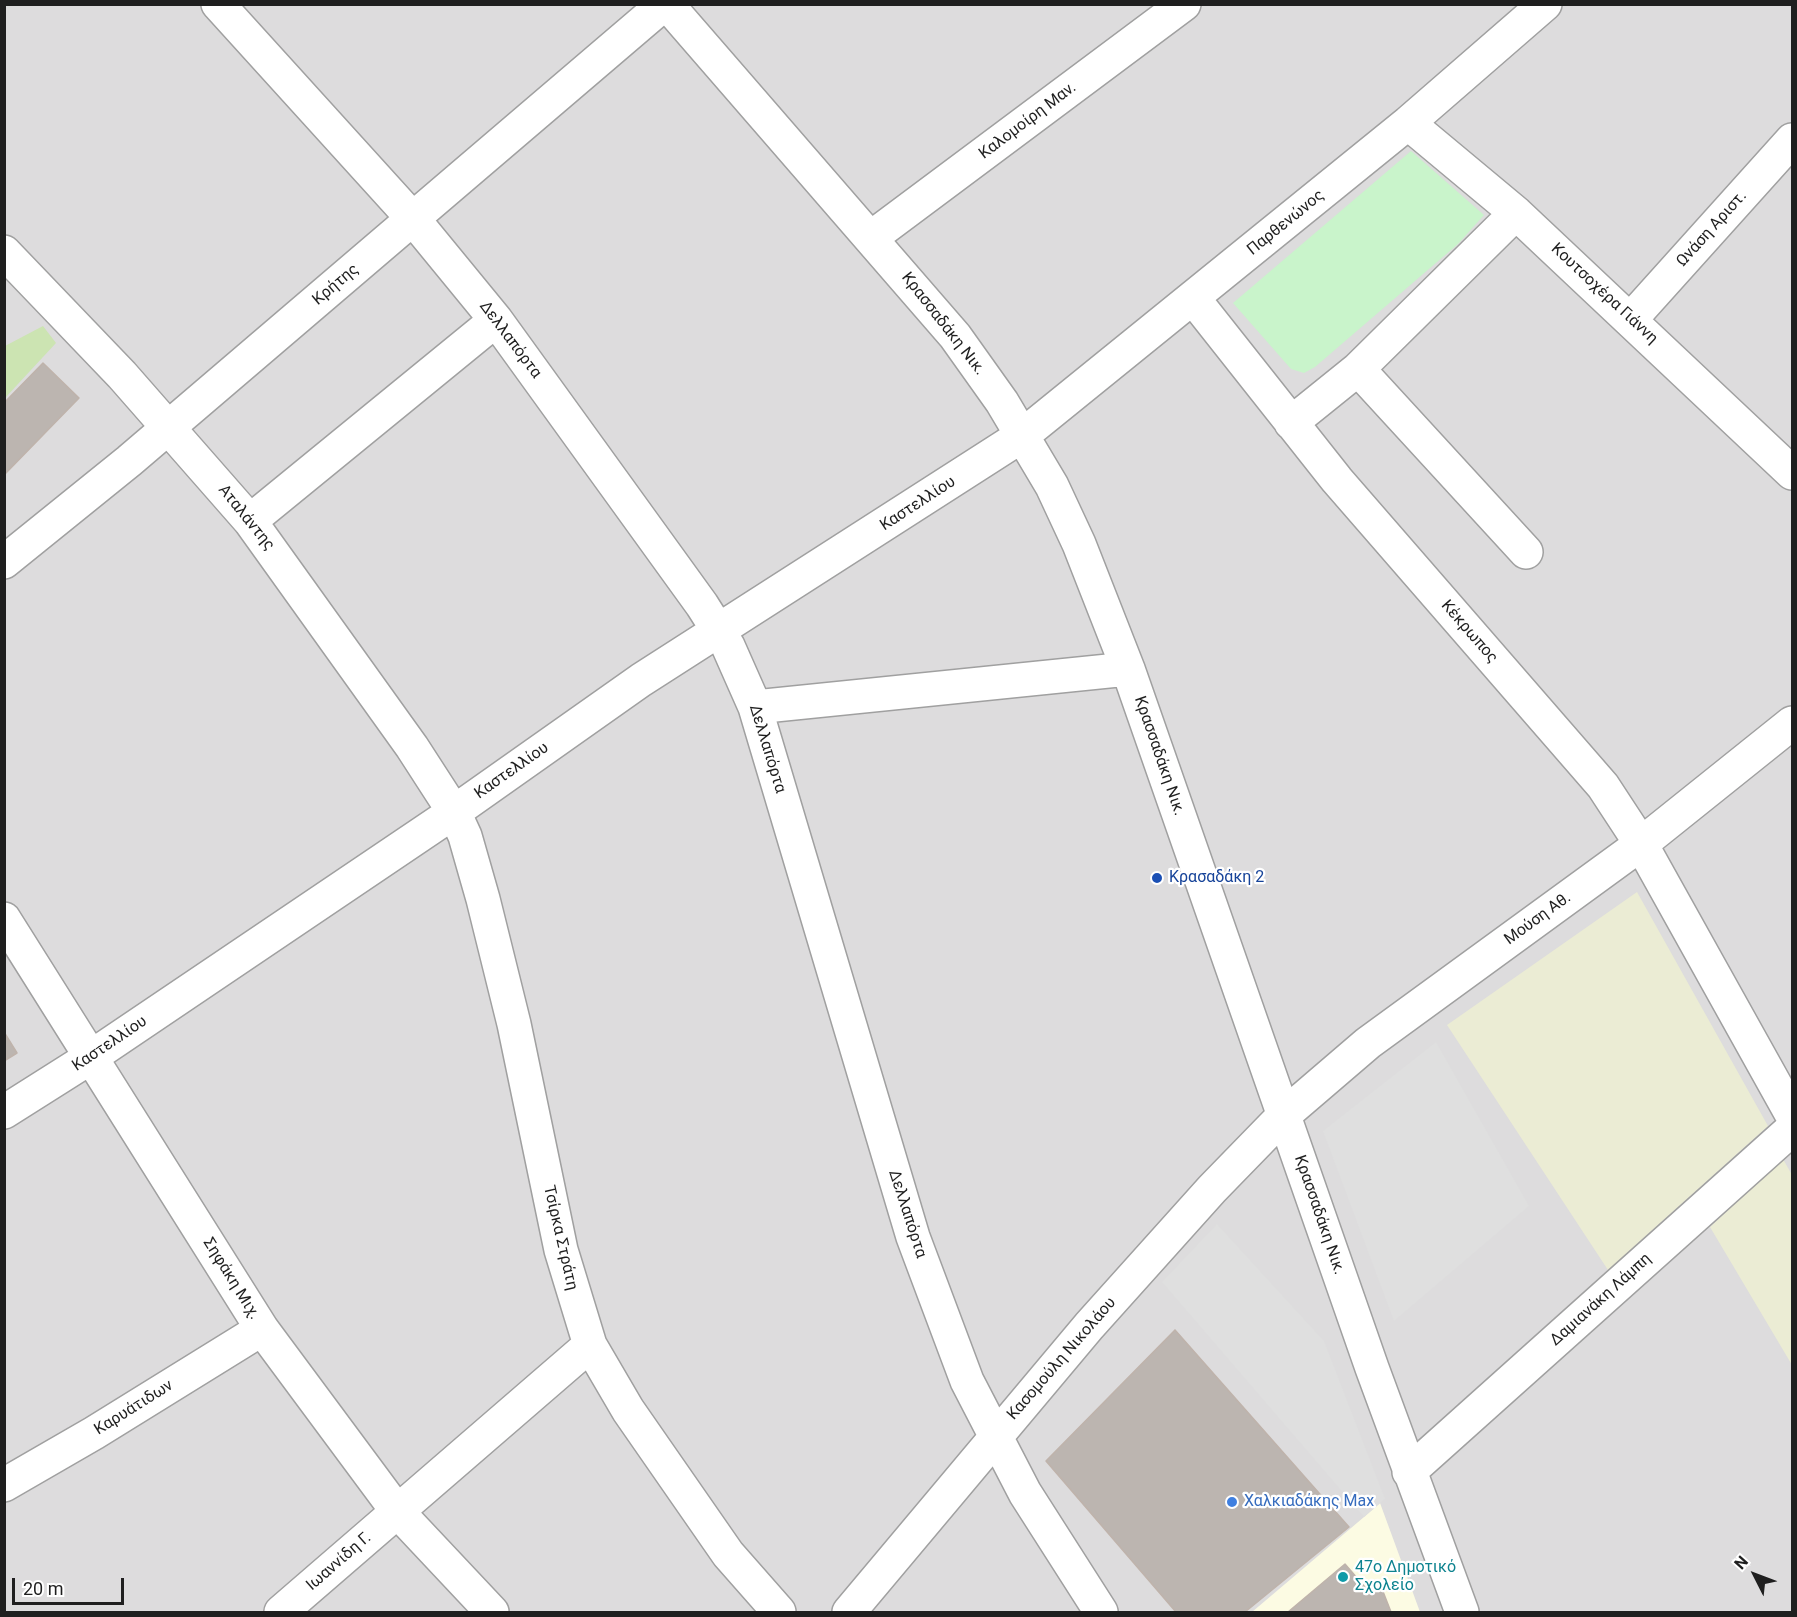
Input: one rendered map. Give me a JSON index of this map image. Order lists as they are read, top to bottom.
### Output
{
  "streets": {
    "street": [
      "Καλομοίρη Μαν.",
      "Παρθενώνος",
      "Ωνάση Αριστ.",
      "Κρήτης",
      "Κουτσοχέρα Γιάννη",
      "Κρασσαδάκη Νικ.",
      "Δελλαπόρτα",
      "Καστελλίου",
      "Αταλάντης",
      "Κέκρωπος",
      "Μούση Αθ.",
      "Τσίρκα Στράτη",
      "Σηφάκη Μιχ.",
      "Δαμιανάκη Λάμπη",
      "Κασομούλη Νικολάου",
      "Καρυάτιδων",
      "Ιωαννίδη Γ."
    ]
  },
  "crossings": [
    ["Καλομοίρη Μαν.", "Κρασσαδάκη Νικ."],
    ["Παρθενώνος", "Κουτσοχέρα Γιάννη"],
    ["Παρθενώνος", "Κρασσαδάκη Νικ."],
    ["Παρθενώνος", "Καστελλίου"],
    ["Παρθενώνος", "Κέκρωπος"],
    ["Ωνάση Αριστ.", "Κουτσοχέρα Γιάννη"],
    ["Κρήτης", "Κρασσαδάκη Νικ."],
    ["Κρήτης", "Δελλαπόρτα"],
    ["Κρήτης", "Αταλάντης"],
    ["Κρασσαδάκη Νικ.", "Καστελλίου"],
    ["Κρασσαδάκη Νικ.", "Μούση Αθ."],
    ["Κρασσαδάκη Νικ.", "Δαμιανάκη Λάμπη"],
    ["Κρασσαδάκη Νικ.", "Κασομούλη Νικολάου"],
    ["Δελλαπόρτα", "Καστελλίου"],
    ["Δελλαπόρτα", "Κασομούλη Νικολάου"],
    ["Καστελλίου", "Αταλάντης"],
    ["Καστελλίου", "Τσίρκα Στράτη"],
    ["Καστελλίου", "Σηφάκη Μιχ."],
    ["Αταλάντης", "Τσίρκα Στράτη"],
    ["Κέκρωπος", "Μούση Αθ."],
    ["Μούση Αθ.", "Κασομούλη Νικολάου"],
    ["Τσίρκα Στράτη", "Ιωαννίδη Γ."],
    ["Σηφάκη Μιχ.", "Καρυάτιδων"],
    ["Σηφάκη Μιχ.", "Ιωαννίδη Γ."]
  ],
  "places": ["Κρασαδάκη 2", "Χαλκιαδάκης Max", "47ο Δημοτικό Σχολείο"],
  "scale_bar": "20 m",
  "north": "top left"
}
